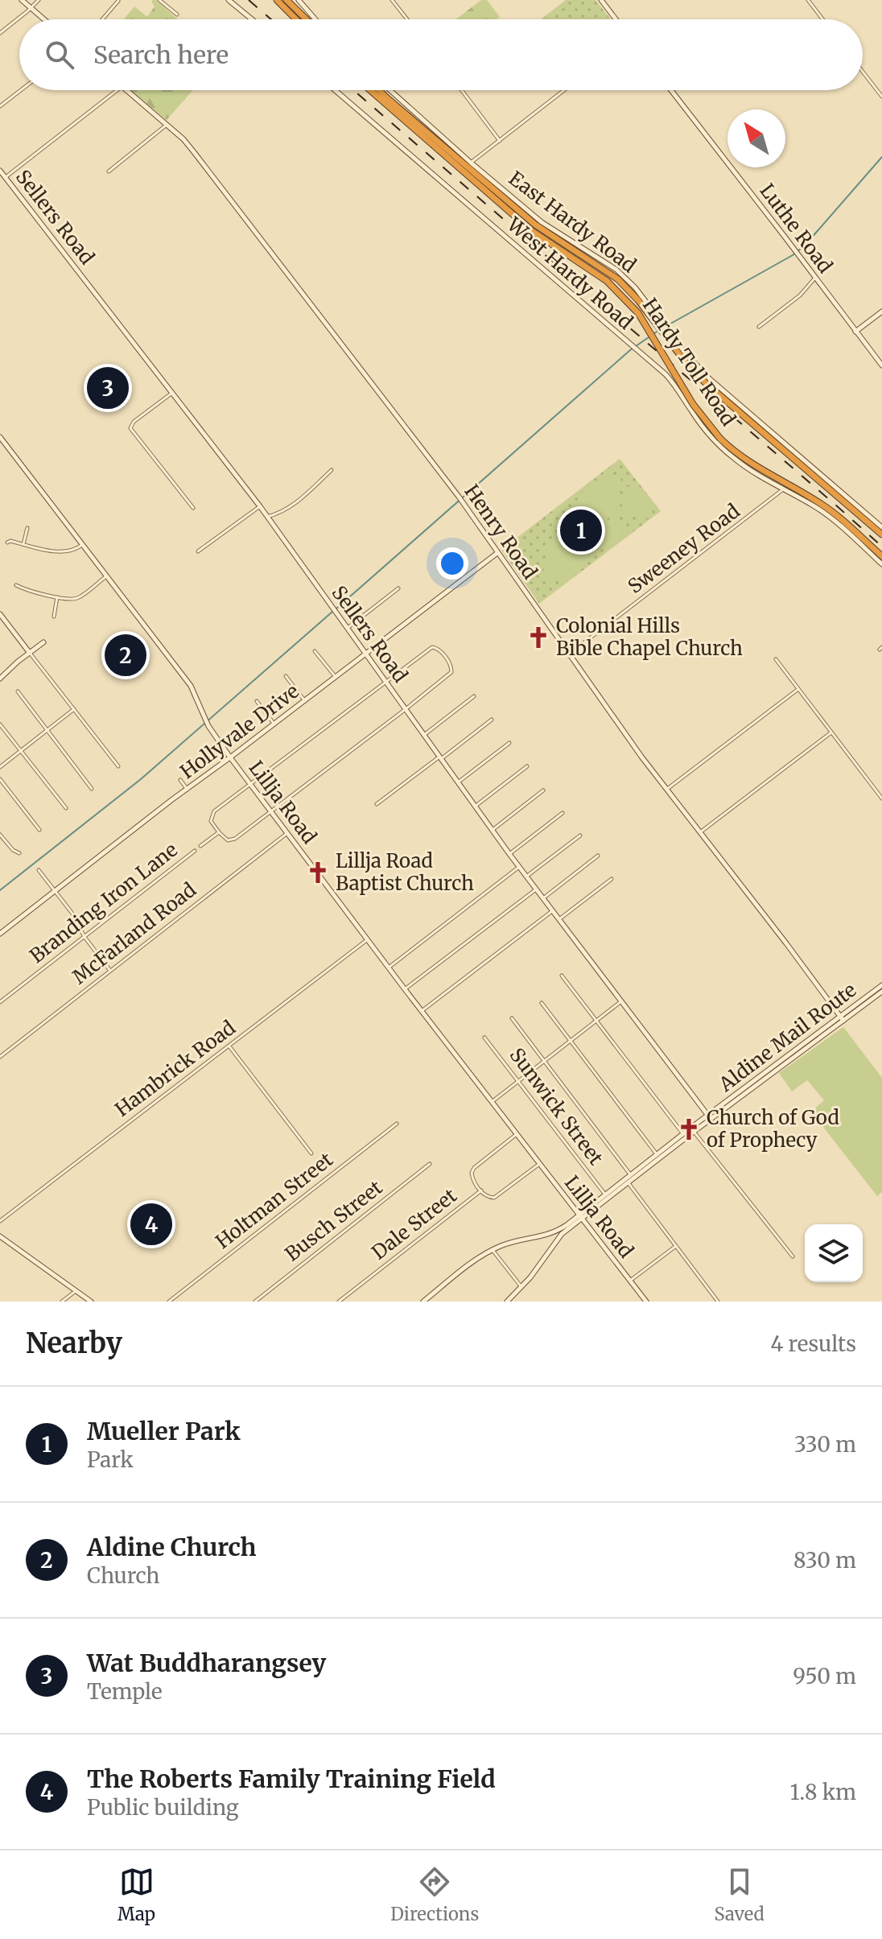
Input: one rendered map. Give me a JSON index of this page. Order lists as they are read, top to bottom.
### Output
{
  "streets": {
    "highway": ["Hardy Toll Road"],
    "street": [
      "Sellers Road",
      "East Hardy Road",
      "Luthe Road",
      "West Hardy Road",
      "Henry Road",
      "Sweeney Road",
      "Hollyvale Drive",
      "Lillja Road",
      "Branding Iron Lane",
      "McFarland Road",
      "Aldine Mail Route",
      "Hambrick Road",
      "Sunwick Street",
      "Holtman Street",
      "Busch Street",
      "Dale Street"
    ]
  },
  "crossings": [
    ["Sellers Road", "Hollyvale Drive"],
    ["Sellers Road", "Aldine Mail Route"],
    ["East Hardy Road", "Hardy Toll Road"],
    ["West Hardy Road", "Sweeney Road"],
    ["Henry Road", "Sweeney Road"],
    ["Henry Road", "Hollyvale Drive"],
    ["Henry Road", "Aldine Mail Route"],
    ["Hollyvale Drive", "Lillja Road"],
    ["Lillja Road", "McFarland Road"],
    ["Lillja Road", "Aldine Mail Route"],
    ["Lillja Road", "Hambrick Road"],
    ["Lillja Road", "Dale Street"],
    ["Aldine Mail Route", "Sunwick Street"]
  ],
  "places": {
    "church": ["Colonial Hills Bible Chapel Church", "Lillja Road Baptist Church", "Church of God of Prophecy"]
  },
  "north": "top left",
  "page": {
    "search": "Search here",
    "pins": [
      "3",
      "1",
      "2",
      "4"
    ],
    "heading": ["Nearby", "4 results"],
    "list": [
      {
        "mark": "1",
        "name": "Mueller Park",
        "note": "Park",
        "value": "330 m"
      },
      {
        "mark": "2",
        "name": "Aldine Church",
        "note": "Church",
        "value": "830 m"
      },
      {
        "mark": "3",
        "name": "Wat Buddharangsey",
        "note": "Temple",
        "value": "950 m"
      },
      {
        "mark": "4",
        "name": "The Roberts Family Training Field",
        "note": "Public building",
        "value": "1.8 km"
      }
    ],
    "nav": ["Map", "Directions", "Saved"]
  }
}
